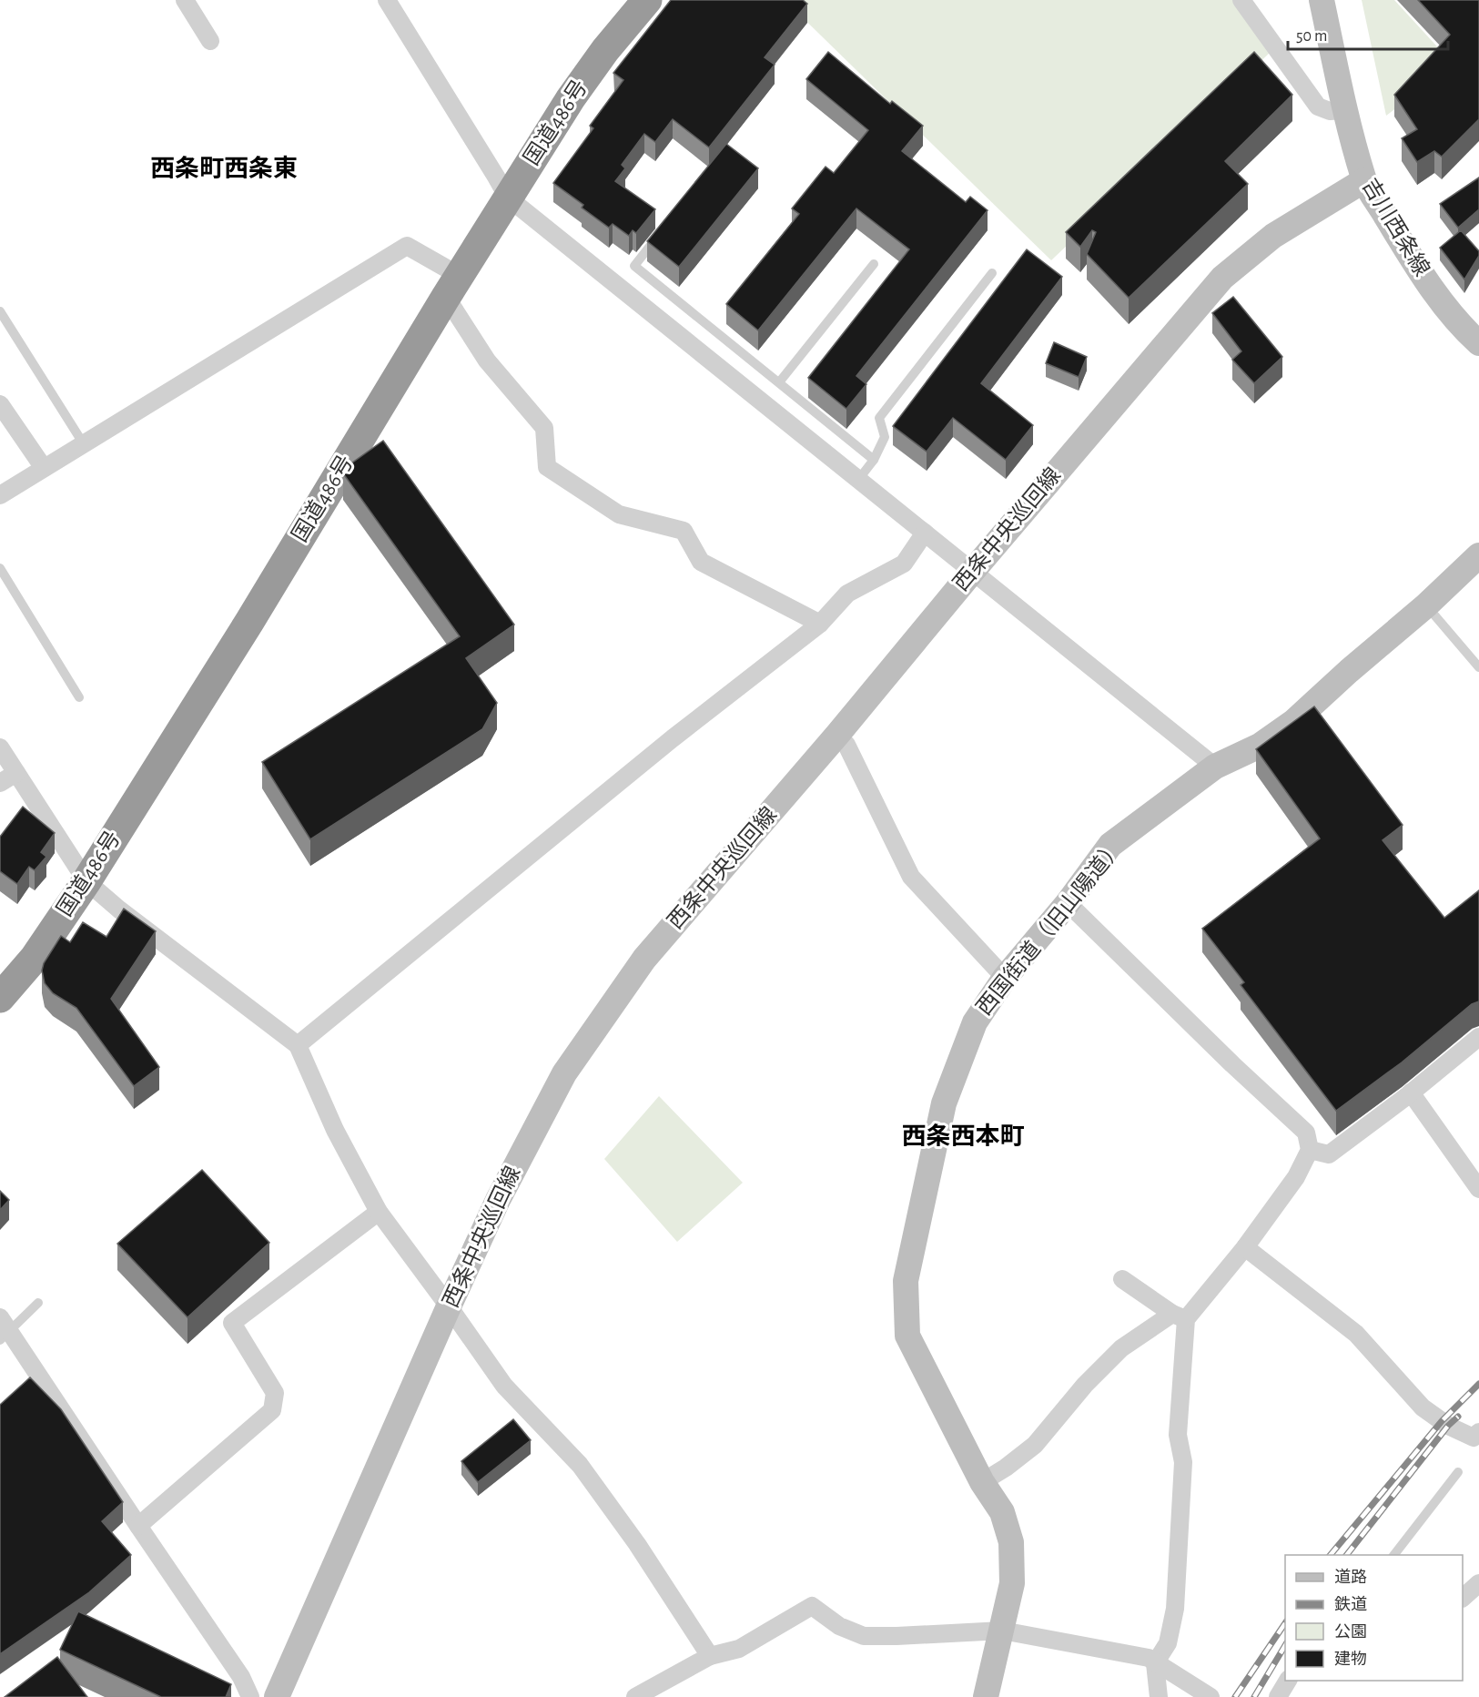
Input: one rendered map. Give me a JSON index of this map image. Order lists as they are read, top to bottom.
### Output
{
  "streets": {
    "highway": ["国道486号"],
    "street": ["吉川西条線", "西条中央巡回線", "西国街道（旧山陽道）"]
  },
  "crossings": [
    ["吉川西条線", "西条中央巡回線"]
  ],
  "districts": ["西条町西条東", "西条西本町"],
  "legend": [
    "道路",
    "鉄道",
    "公園",
    "建物"
  ],
  "scale_bar": "50 m"
}
